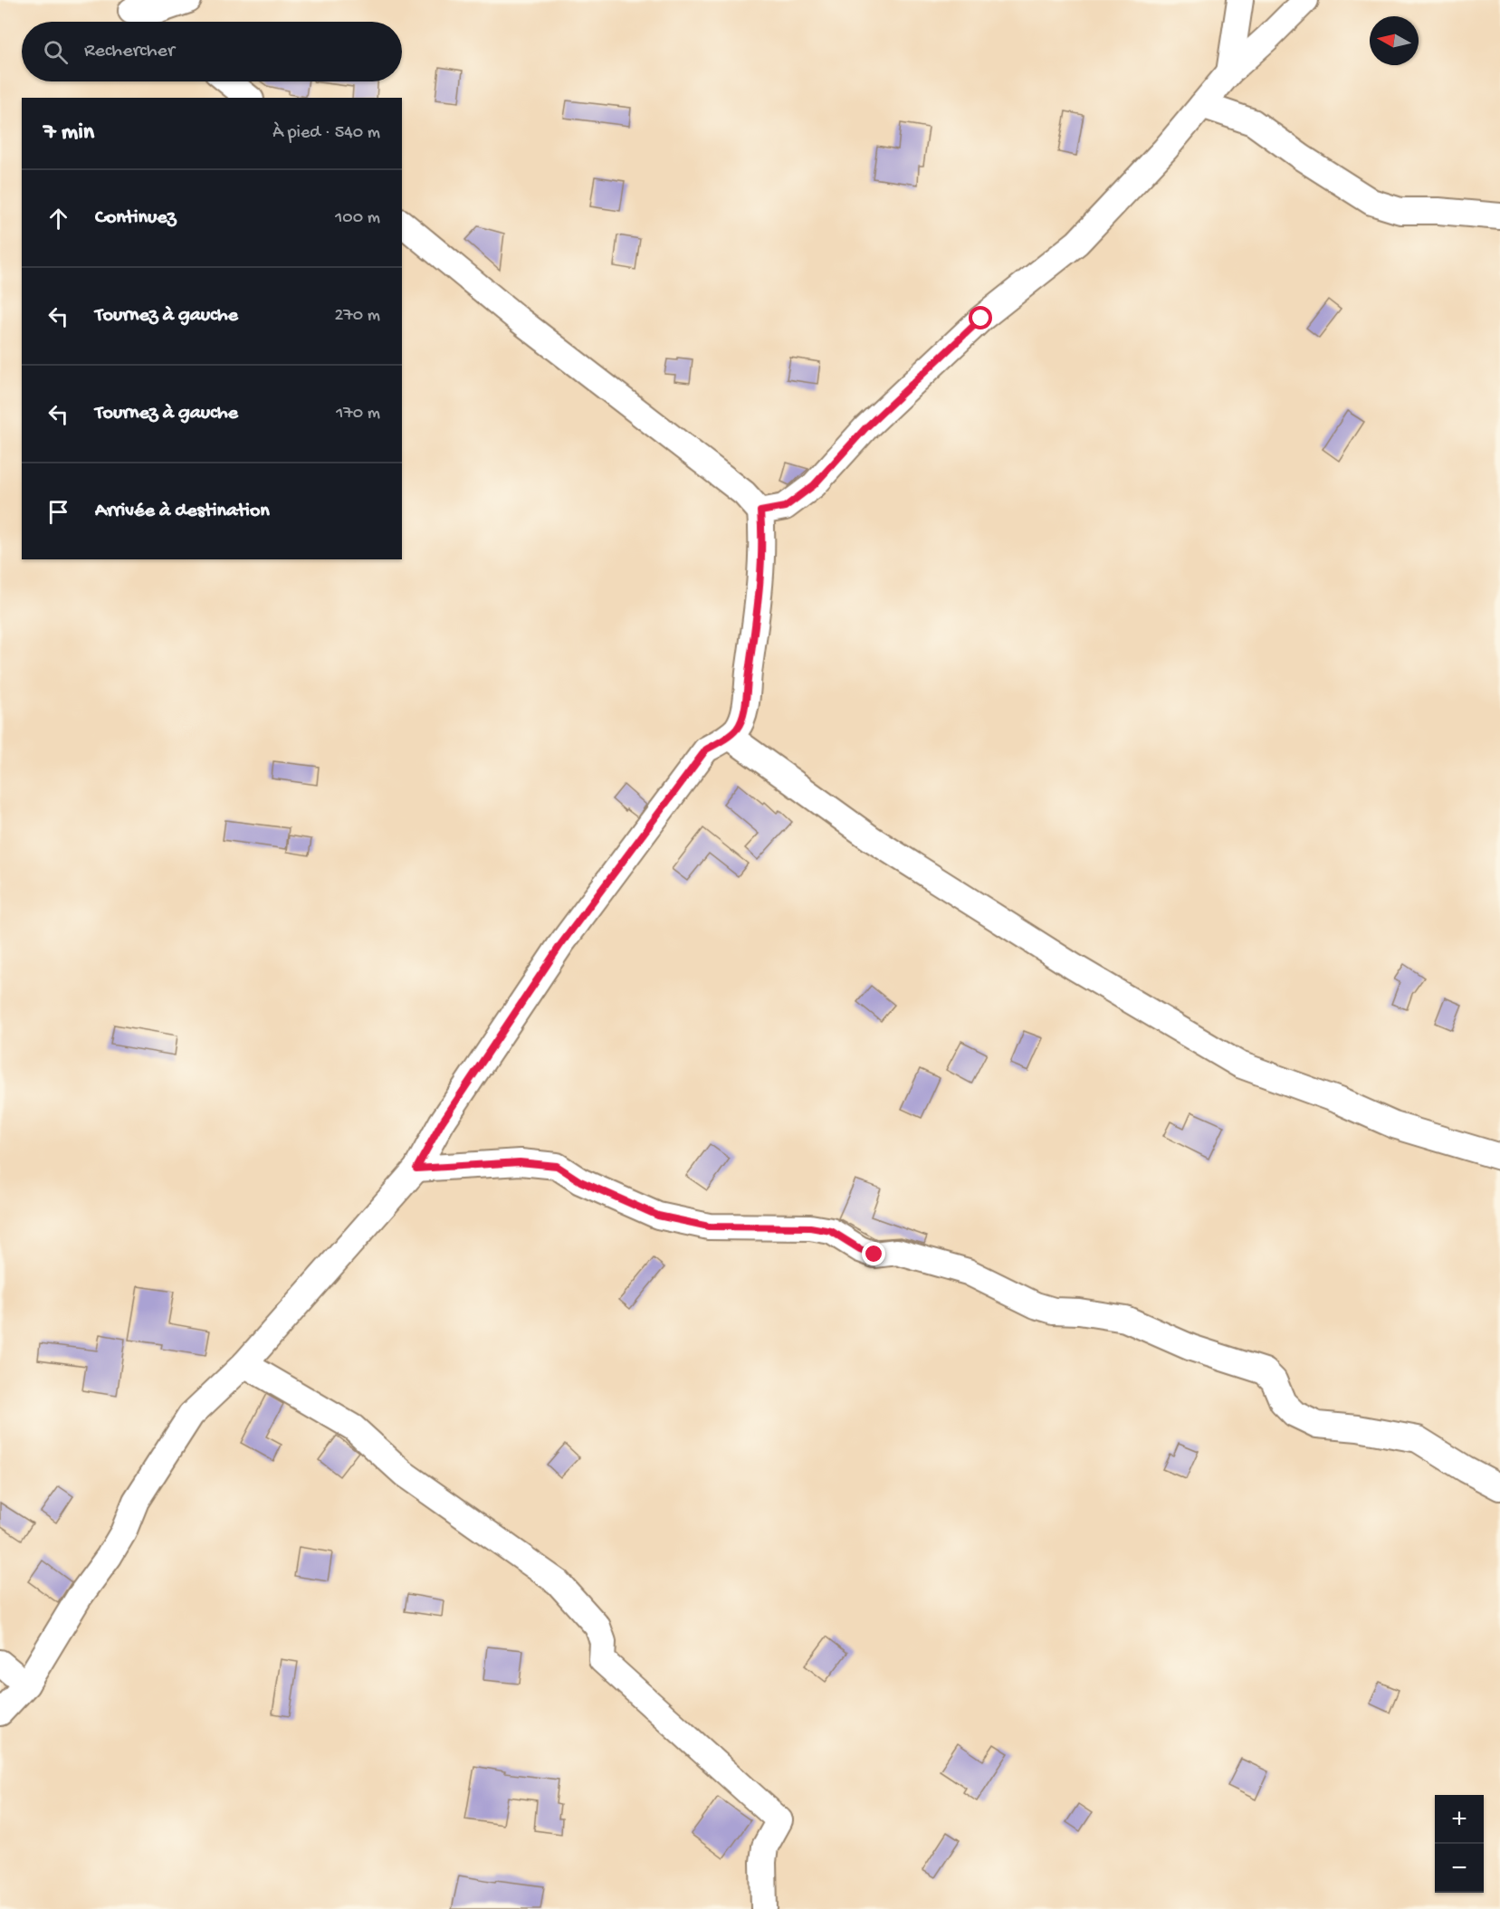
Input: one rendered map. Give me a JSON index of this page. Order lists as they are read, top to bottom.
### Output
{
  "north": "left",
  "page": {
    "search": "Rechercher",
    "heading": ["7 min", "À pied · 540 m"],
    "list": [
      ["Continuez", "100 m"],
      ["Tournez à gauche", "270 m"],
      ["Tournez à gauche", "170 m"],
      "Arrivée à destination"
    ],
    "map_buttons": ["+", "−"]
  }
}
